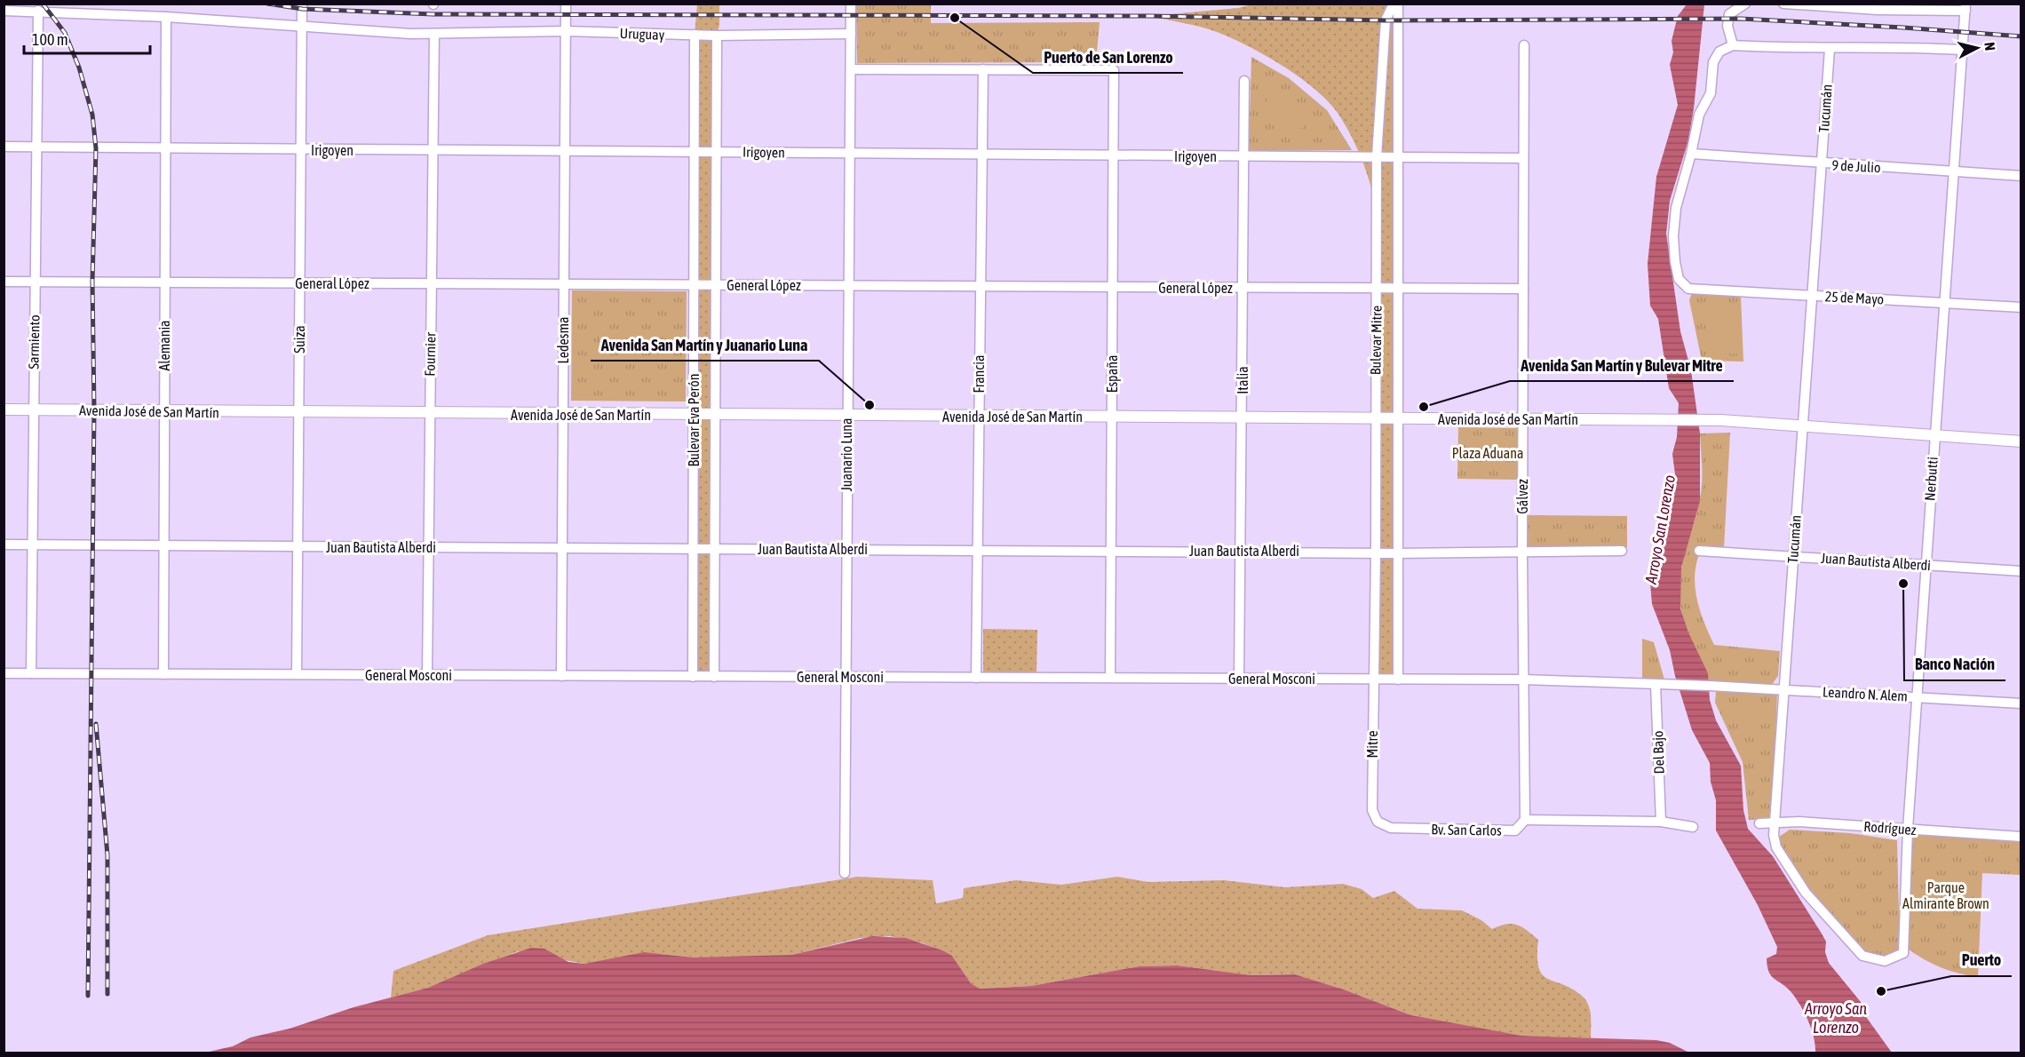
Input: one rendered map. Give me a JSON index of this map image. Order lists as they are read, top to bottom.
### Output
{
  "streets": {
    "main road": ["Avenida José de San Martín"],
    "street": [
      "Uruguay",
      "Tucumán",
      "Irigoyen",
      "9 de Julio",
      "General López",
      "25 de Mayo",
      "Suiza",
      "Ledesma",
      "Bulevar Mitre",
      "Sarmiento",
      "Alemania",
      "Fournier",
      "Francia",
      "España",
      "Italia",
      "Bulevar Eva Perón",
      "Juanario Luna",
      "Nerbutti",
      "Gálvez",
      "Juan Bautista Alberdi",
      "General Mosconi",
      "Leandro N. Alem",
      "Mitre",
      "Del Bajo",
      "Rodríguez",
      "Bv. San Carlos"
    ]
  },
  "crossings": [
    ["Uruguay", "Suiza"],
    ["Uruguay", "Ledesma"],
    ["Uruguay", "Fournier"],
    ["Uruguay", "Bulevar Eva Perón"],
    ["Uruguay", "Juanario Luna"],
    ["Tucumán", "9 de Julio"],
    ["Tucumán", "25 de Mayo"],
    ["Tucumán", "Avenida José de San Martín"],
    ["Tucumán", "Nerbutti"],
    ["Tucumán", "Juan Bautista Alberdi"],
    ["Tucumán", "Leandro N. Alem"],
    ["Tucumán", "Rodríguez"],
    ["Irigoyen", "Suiza"],
    ["Irigoyen", "Ledesma"],
    ["Irigoyen", "Bulevar Mitre"],
    ["Irigoyen", "Sarmiento"],
    ["Irigoyen", "Alemania"],
    ["Irigoyen", "Fournier"],
    ["Irigoyen", "Francia"],
    ["Irigoyen", "España"],
    ["Irigoyen", "Italia"],
    ["Irigoyen", "Bulevar Eva Perón"],
    ["Irigoyen", "Juanario Luna"],
    ["Irigoyen", "Gálvez"],
    ["9 de Julio", "25 de Mayo"],
    ["9 de Julio", "Nerbutti"],
    ["General López", "Suiza"],
    ["General López", "Ledesma"],
    ["General López", "Bulevar Mitre"],
    ["General López", "Sarmiento"],
    ["General López", "Alemania"],
    ["General López", "Fournier"],
    ["General López", "Francia"],
    ["General López", "España"],
    ["General López", "Italia"],
    ["General López", "Bulevar Eva Perón"],
    ["General López", "Juanario Luna"],
    ["General López", "Gálvez"],
    ["25 de Mayo", "Nerbutti"],
    ["Suiza", "Avenida José de San Martín"],
    ["Suiza", "Juan Bautista Alberdi"],
    ["Suiza", "General Mosconi"],
    ["Ledesma", "Avenida José de San Martín"],
    ["Ledesma", "Juan Bautista Alberdi"],
    ["Ledesma", "General Mosconi"],
    ["Bulevar Mitre", "Avenida José de San Martín"],
    ["Bulevar Mitre", "Juan Bautista Alberdi"],
    ["Bulevar Mitre", "General Mosconi"],
    ["Bulevar Mitre", "Mitre"],
    ["Sarmiento", "Avenida José de San Martín"],
    ["Sarmiento", "Juan Bautista Alberdi"],
    ["Sarmiento", "General Mosconi"],
    ["Alemania", "Avenida José de San Martín"],
    ["Alemania", "Juan Bautista Alberdi"],
    ["Alemania", "General Mosconi"],
    ["Fournier", "Avenida José de San Martín"],
    ["Fournier", "Juan Bautista Alberdi"],
    ["Fournier", "General Mosconi"],
    ["Francia", "España"],
    ["Francia", "Avenida José de San Martín"],
    ["Francia", "Juan Bautista Alberdi"],
    ["Francia", "General Mosconi"],
    ["España", "Avenida José de San Martín"],
    ["España", "Juan Bautista Alberdi"],
    ["España", "General Mosconi"],
    ["Italia", "Avenida José de San Martín"],
    ["Italia", "Juan Bautista Alberdi"],
    ["Italia", "General Mosconi"],
    ["Avenida José de San Martín", "Bulevar Eva Perón"],
    ["Avenida José de San Martín", "Juanario Luna"],
    ["Avenida José de San Martín", "Nerbutti"],
    ["Avenida José de San Martín", "Gálvez"],
    ["Bulevar Eva Perón", "Juan Bautista Alberdi"],
    ["Bulevar Eva Perón", "General Mosconi"],
    ["Juanario Luna", "Juan Bautista Alberdi"],
    ["Juanario Luna", "General Mosconi"],
    ["Nerbutti", "Juan Bautista Alberdi"],
    ["Nerbutti", "Leandro N. Alem"],
    ["Nerbutti", "Rodríguez"],
    ["Gálvez", "Juan Bautista Alberdi"],
    ["Gálvez", "General Mosconi"],
    ["Gálvez", "Bv. San Carlos"],
    ["General Mosconi", "Leandro N. Alem"],
    ["General Mosconi", "Mitre"],
    ["General Mosconi", "Del Bajo"],
    ["Mitre", "Bv. San Carlos"],
    ["Del Bajo", "Bv. San Carlos"]
  ],
  "water": ["Arroyo San Lorenzo"],
  "parks": ["Plaza Aduana", "Parque Almirante Brown"],
  "places": [
    "Puerto de San Lorenzo",
    "Avenida San Martín y Juanario Luna",
    "Avenida San Martín y Bulevar Mitre",
    "Banco Nación",
    "Puerto"
  ],
  "scale_bar": "100 m",
  "north": "right"
}
